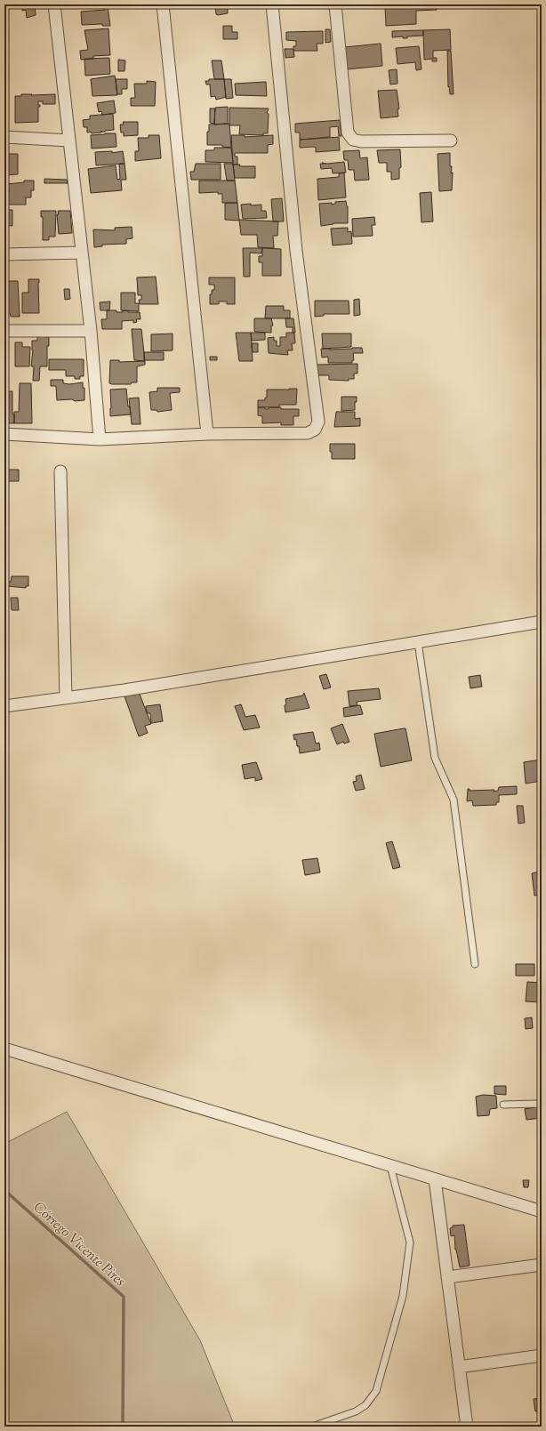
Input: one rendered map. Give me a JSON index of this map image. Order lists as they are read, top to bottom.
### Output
{
  "water": ["Córrego Vicente Pires"]
}
